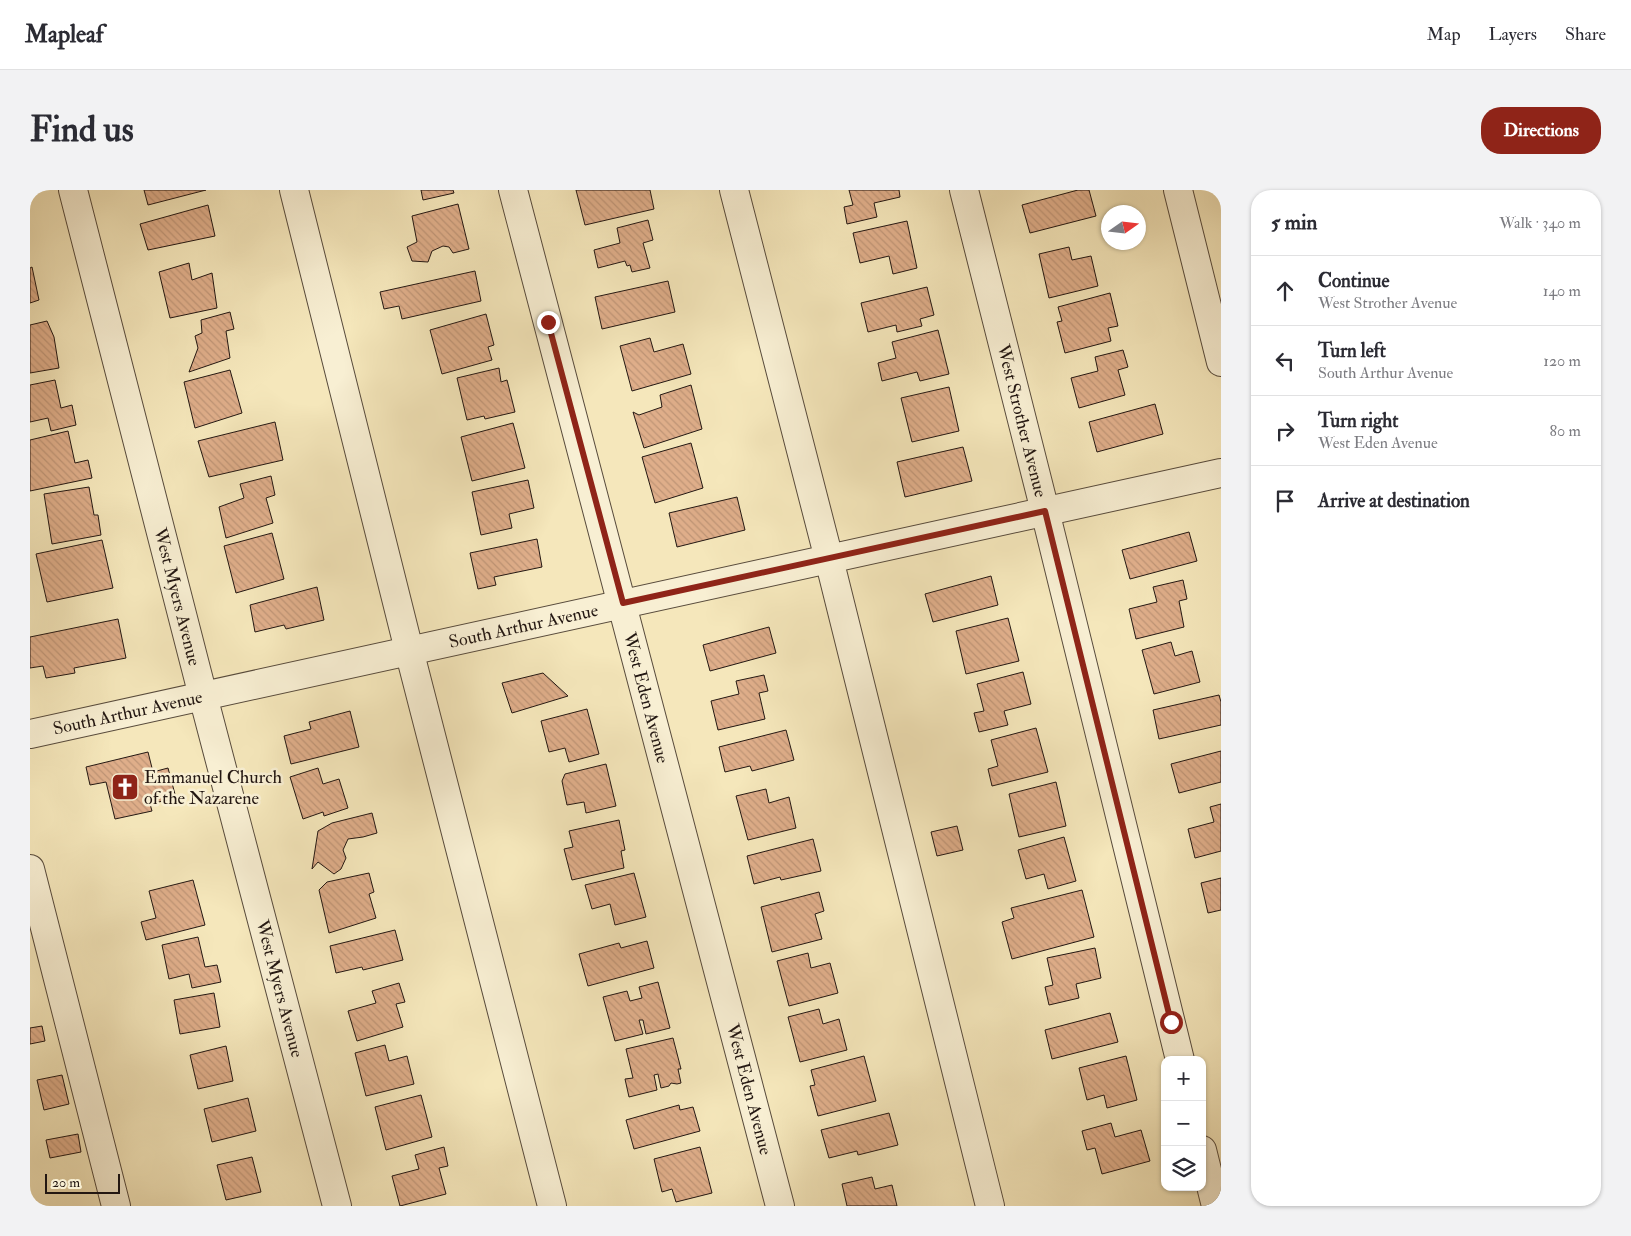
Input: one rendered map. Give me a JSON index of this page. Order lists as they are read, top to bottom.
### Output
{
  "streets": {
    "street": [
      "West Strother Avenue",
      "West Myers Avenue",
      "South Arthur Avenue",
      "West Eden Avenue"
    ]
  },
  "crossings": [
    ["West Strother Avenue", "South Arthur Avenue"],
    ["West Myers Avenue", "South Arthur Avenue"],
    ["South Arthur Avenue", "West Eden Avenue"]
  ],
  "places": {
    "church": ["Emmanuel Church of the Nazarene"]
  },
  "scale_bar": "20 m",
  "north": "right",
  "page": {
    "header": "Mapleaf",
    "nav": ["Map", "Layers", "Share"],
    "buttons": "Directions",
    "title": "Find us",
    "heading": ["5 min", "Walk · 340 m"],
    "list": [
      ["Continue", "West Strother Avenue", "140 m"],
      ["Turn left", "South Arthur Avenue", "120 m"],
      ["Turn right", "West Eden Avenue", "80 m"],
      "Arrive at destination"
    ],
    "map_buttons": ["+", "−"],
    "scale": "20 m"
  }
}
